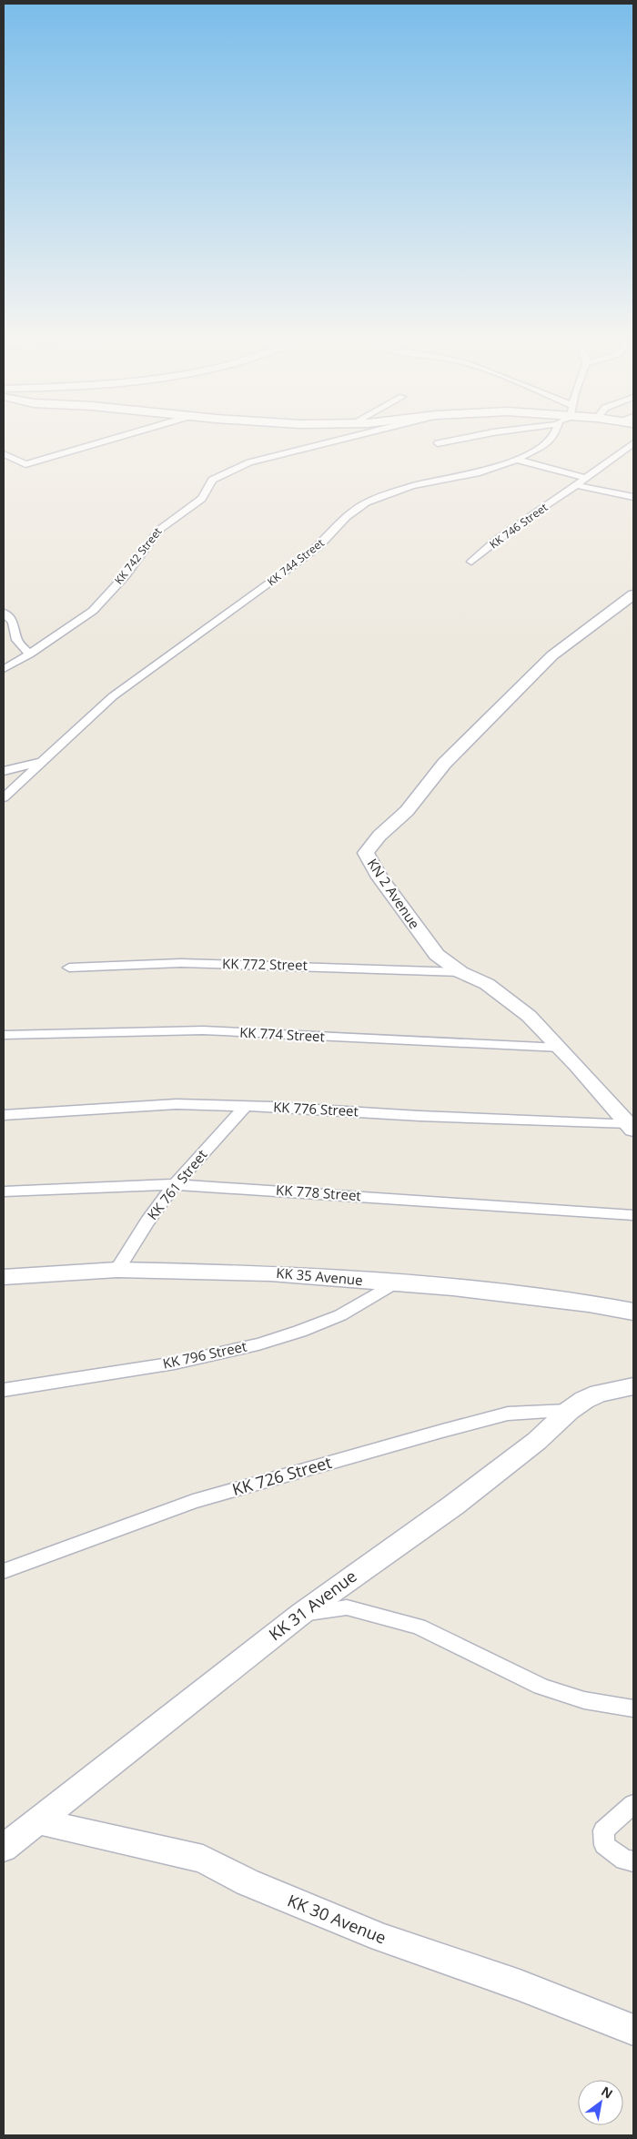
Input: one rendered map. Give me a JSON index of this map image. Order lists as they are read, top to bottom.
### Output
{
  "streets": {
    "street": [
      "KK 746 Street",
      "KK 742 Street",
      "KK 744 Street",
      "KN 2 Avenue",
      "KK 772 Street",
      "KK 774 Street",
      "KK 776 Street",
      "KK 761 Street",
      "KK 778 Street",
      "KK 35 Avenue",
      "KK 796 Street",
      "KK 726 Street",
      "KK 31 Avenue",
      "KK 30 Avenue"
    ]
  },
  "crossings": [
    ["KN 2 Avenue", "KK 772 Street"],
    ["KN 2 Avenue", "KK 774 Street"],
    ["KN 2 Avenue", "KK 776 Street"],
    ["KK 776 Street", "KK 761 Street"],
    ["KK 761 Street", "KK 778 Street"],
    ["KK 761 Street", "KK 35 Avenue"],
    ["KK 35 Avenue", "KK 796 Street"],
    ["KK 726 Street", "KK 31 Avenue"],
    ["KK 31 Avenue", "KK 30 Avenue"]
  ],
  "north": "top right"
}
